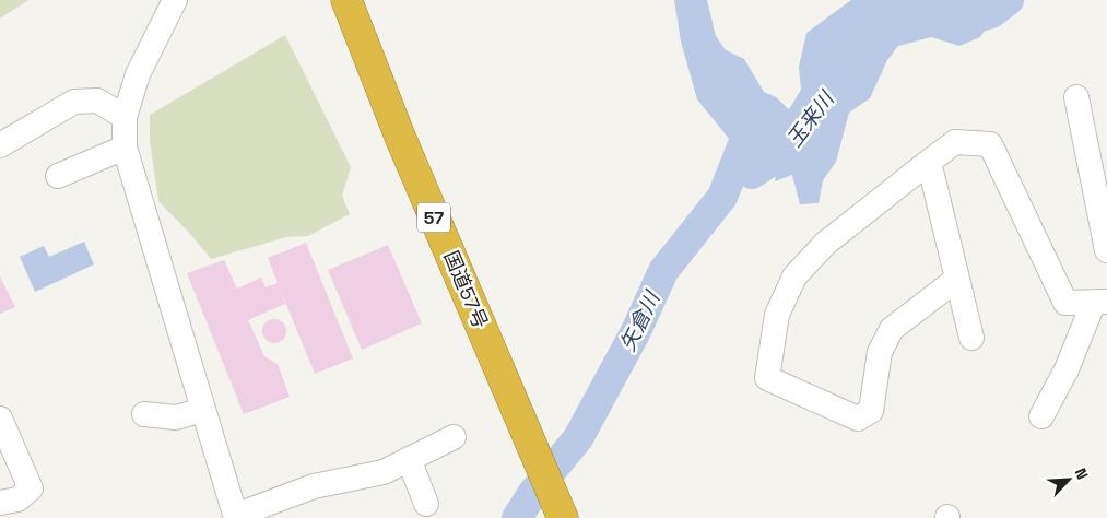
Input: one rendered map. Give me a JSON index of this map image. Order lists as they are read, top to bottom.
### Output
{
  "streets": {
    "highway": ["57", "国道57号"]
  },
  "water": ["玉来川", "矢倉川"],
  "north": "top right"
}
